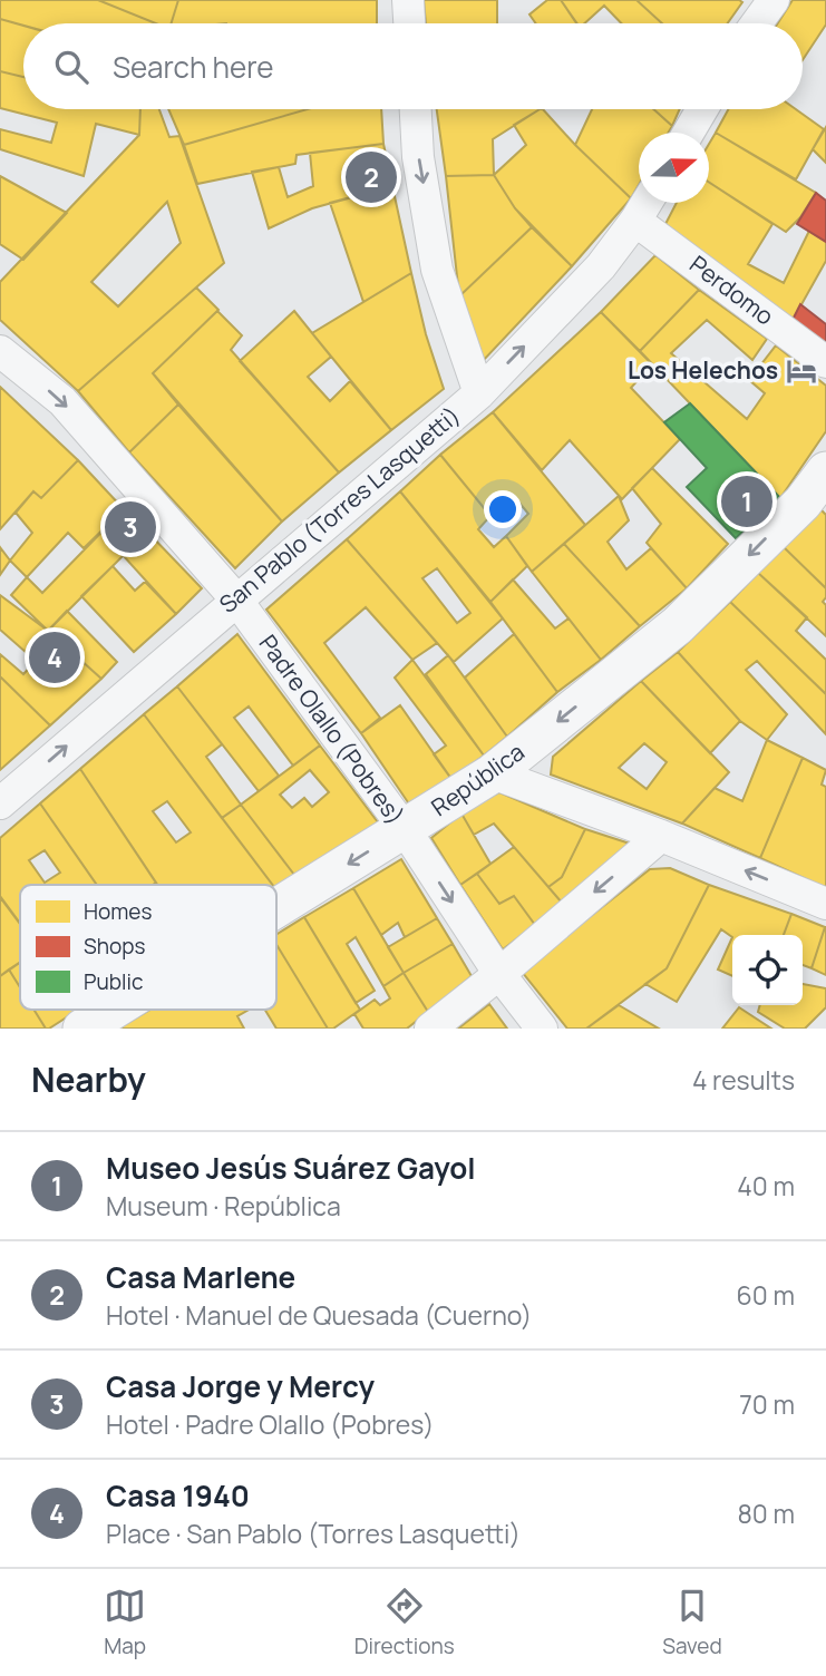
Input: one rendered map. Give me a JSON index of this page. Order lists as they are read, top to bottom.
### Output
{
  "streets": {
    "street": [
      "Perdomo",
      "San Pablo (Torres Lasquetti)",
      "Padre Olallo (Pobres)",
      "República"
    ]
  },
  "crossings": [
    ["Perdomo", "San Pablo (Torres Lasquetti)"],
    ["San Pablo (Torres Lasquetti)", "Padre Olallo (Pobres)"],
    ["Padre Olallo (Pobres)", "República"]
  ],
  "one_way": ["San Pablo (Torres Lasquetti)", "Padre Olallo (Pobres)", "República"],
  "places": {
    "hotel": ["Los Helechos"]
  },
  "legend": ["Homes", "Shops", "Public"],
  "north": "right",
  "page": {
    "search": "Search here",
    "pins": [
      "2",
      "1",
      "3",
      "4"
    ],
    "heading": ["Nearby", "4 results"],
    "list": [
      {
        "mark": "1",
        "name": "Museo Jesús Suárez Gayol",
        "note": "Museum · República",
        "value": "40 m"
      },
      {
        "mark": "2",
        "name": "Casa Marlene",
        "note": "Hotel · Manuel de Quesada (Cuerno)",
        "value": "60 m"
      },
      {
        "mark": "3",
        "name": "Casa Jorge y Mercy",
        "note": "Hotel · Padre Olallo (Pobres)",
        "value": "70 m"
      },
      {
        "mark": "4",
        "name": "Casa 1940",
        "note": "Place · San Pablo (Torres Lasquetti)",
        "value": "80 m"
      }
    ],
    "nav": ["Map", "Directions", "Saved"]
  }
}
